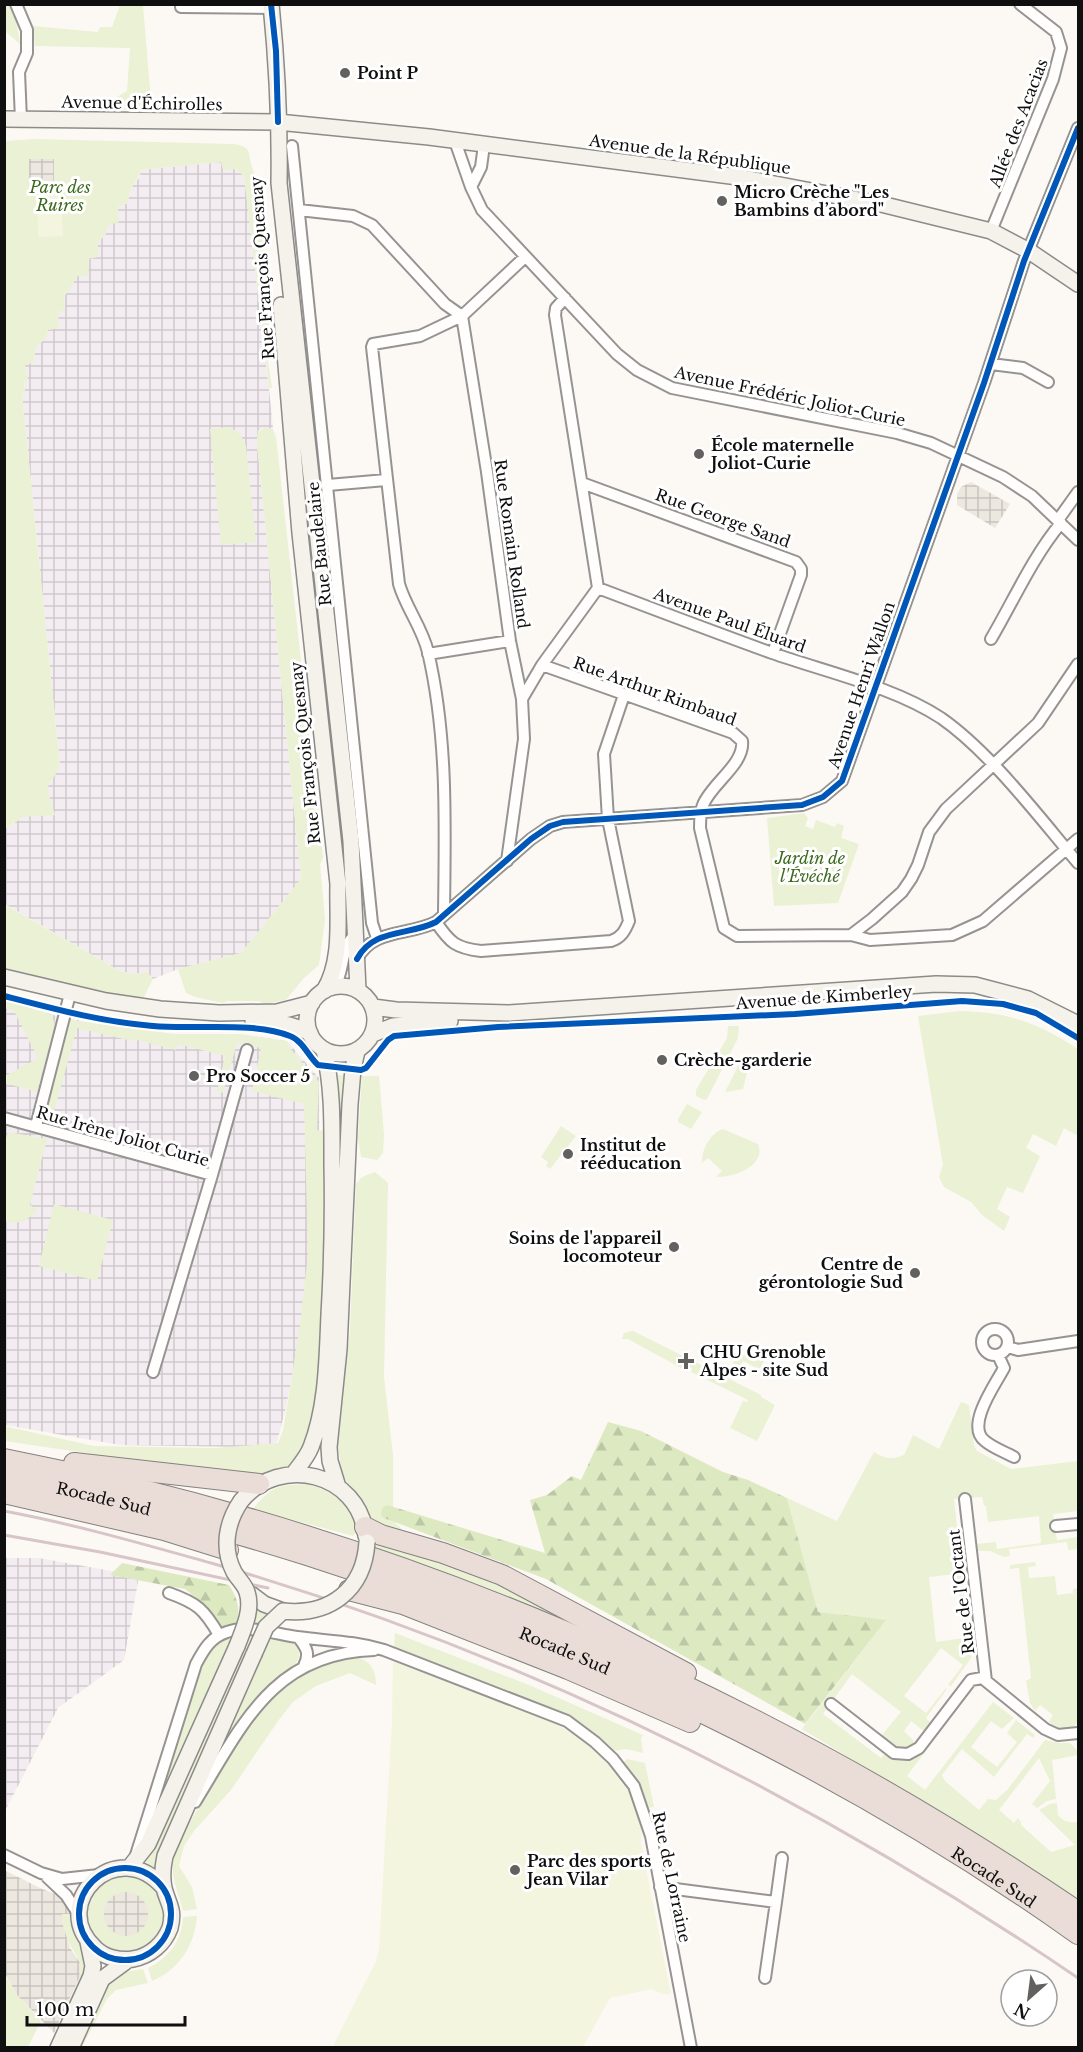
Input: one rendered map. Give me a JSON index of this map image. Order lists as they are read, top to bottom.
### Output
{
  "streets": {
    "highway": ["Rocade Sud"],
    "main road": [
      "Avenue d'Échirolles",
      "Avenue de la République",
      "Rue François Quesnay",
      "Avenue de Kimberley"
    ],
    "street": [
      "Allée des Acacias",
      "Avenue Frédéric Joliot-Curie",
      "Rue George Sand",
      "Rue Baudelaire",
      "Rue Romain Rolland",
      "Avenue Paul Éluard",
      "Avenue Henri Wallon",
      "Rue Arthur Rimbaud",
      "Rue Irène Joliot Curie",
      "Rue de l'Octant",
      "Rue de Lorraine"
    ]
  },
  "crossings": [
    ["Avenue d'Échirolles", "Avenue de la République"],
    ["Avenue d'Échirolles", "Rue François Quesnay"],
    ["Allée des Acacias", "Avenue de la République"],
    ["Avenue de la République", "Rue François Quesnay"],
    ["Avenue de la République", "Avenue Frédéric Joliot-Curie"],
    ["Avenue de la République", "Avenue Henri Wallon"],
    ["Rue François Quesnay", "Rue Baudelaire"],
    ["Rue François Quesnay", "Avenue de Kimberley"],
    ["Avenue Frédéric Joliot-Curie", "Avenue Henri Wallon"],
    ["Rue George Sand", "Avenue Paul Éluard"],
    ["Rue Romain Rolland", "Avenue Henri Wallon"],
    ["Rue Romain Rolland", "Rue Arthur Rimbaud"],
    ["Avenue Paul Éluard", "Avenue Henri Wallon"],
    ["Avenue Paul Éluard", "Rue Arthur Rimbaud"],
    ["Avenue Henri Wallon", "Rue Arthur Rimbaud"]
  ],
  "parks": ["Parc des Ruires", "Jardin de l'Évéché"],
  "places": {
    "other": [
      "Point P",
      "Micro Crèche \"Les Bambins d’abord\"",
      "École maternelle Joliot-Curie",
      "Crèche-garderie",
      "Pro Soccer 5",
      "Institut de rééducation",
      "Soins de l'appareil locomoteur",
      "Centre de gérontologie Sud",
      "Parc des sports Jean Vilar"
    ],
    "health": ["CHU Grenoble Alpes - site Sud"]
  },
  "scale_bar": "100 m",
  "north": "bottom left"
}
